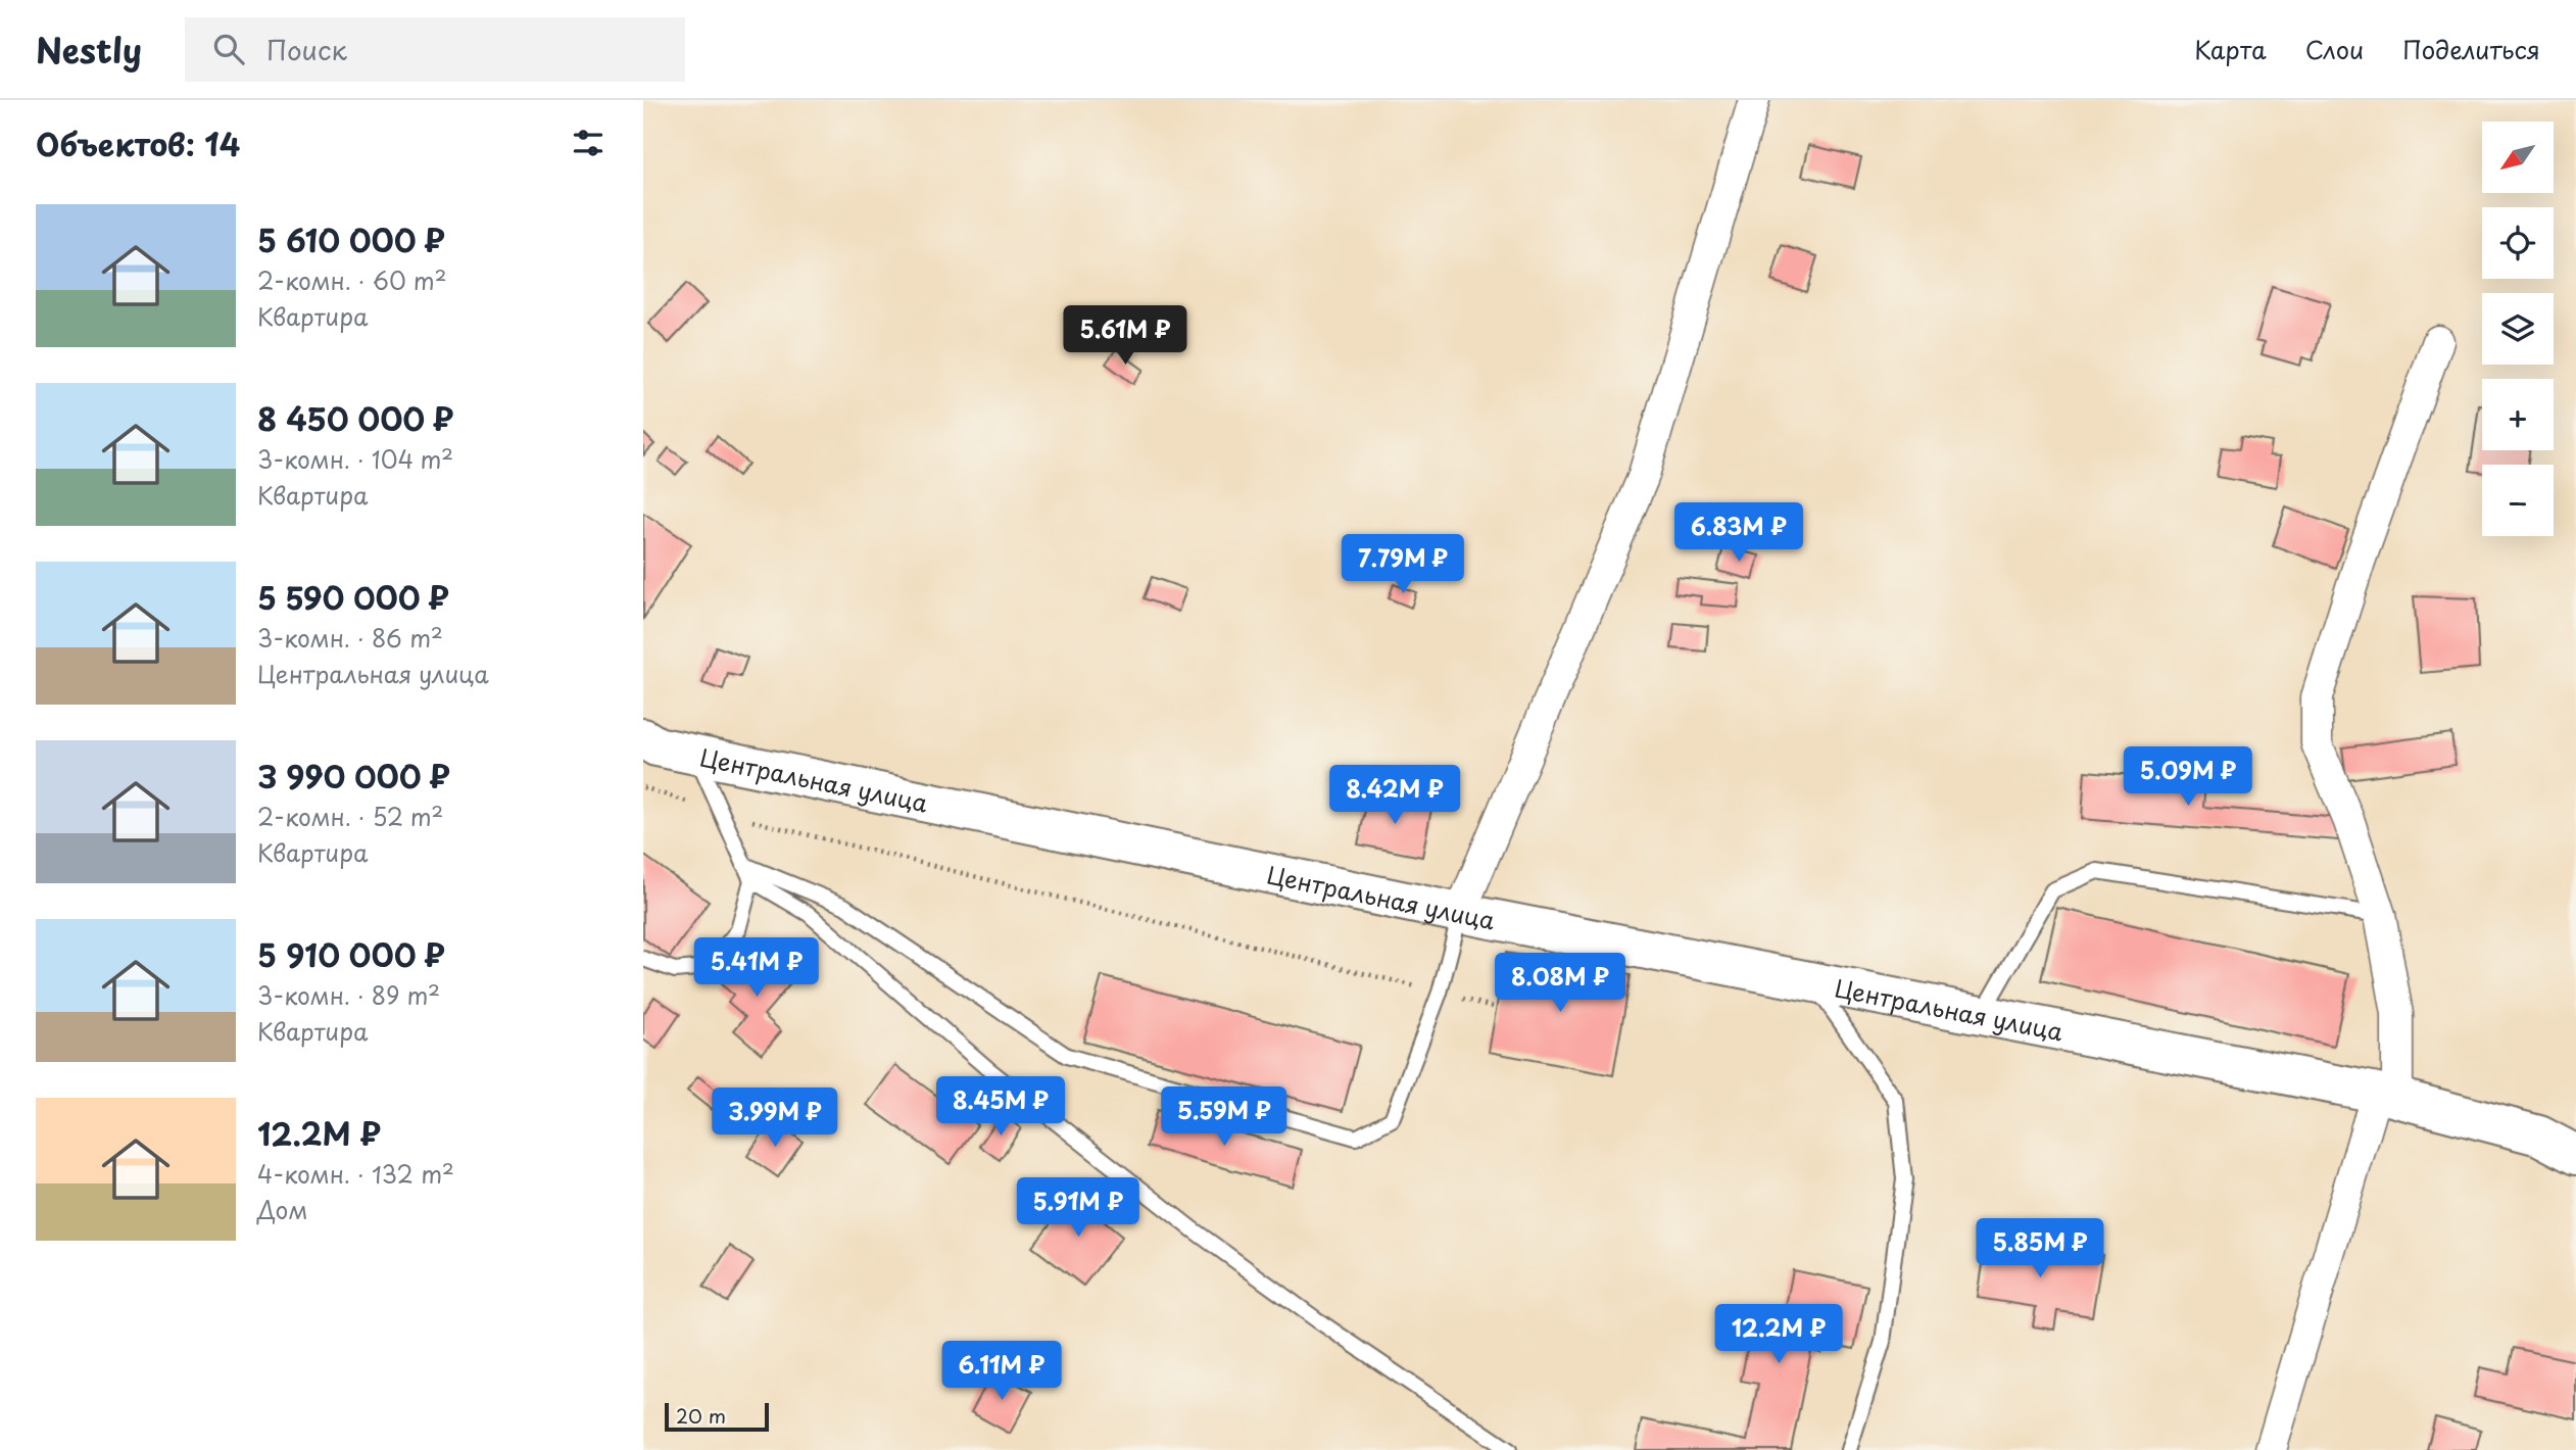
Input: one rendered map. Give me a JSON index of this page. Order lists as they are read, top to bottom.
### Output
{
  "streets": {
    "street": ["Центральная улица"]
  },
  "scale_bar": "20 m",
  "north": "bottom left",
  "page": {
    "header": "Nestly",
    "search": "Поиск",
    "nav": ["Карта", "Слои", "Поделиться"],
    "heading": "Объектов: 14",
    "map_buttons": ["+", "−"],
    "list": [
      {
        "name": "5 610 000 ₽",
        "note": "2-комн. · 60 m² · Квартира"
      },
      {
        "name": "8 450 000 ₽",
        "note": "3-комн. · 104 m² · Квартира"
      },
      {
        "name": "5 590 000 ₽",
        "note": "3-комн. · 86 m² · Центральная улица"
      },
      {
        "name": "3 990 000 ₽",
        "note": "2-комн. · 52 m² · Квартира"
      },
      {
        "name": "5 910 000 ₽",
        "note": "3-комн. · 89 m² · Квартира"
      },
      {
        "name": "12.2M ₽",
        "note": "4-комн. · 132 m² · Дом"
      }
    ],
    "price": [
      "5.61M ₽",
      "6.83M ₽",
      "7.79M ₽",
      "5.09M ₽",
      "8.42M ₽",
      "5.41M ₽",
      "8.08M ₽",
      "8.45M ₽",
      "5.59M ₽",
      "3.99M ₽",
      "5.91M ₽",
      "5.85M ₽",
      "12.2M ₽",
      "6.11M ₽"
    ],
    "scale": "20 m"
  }
}
